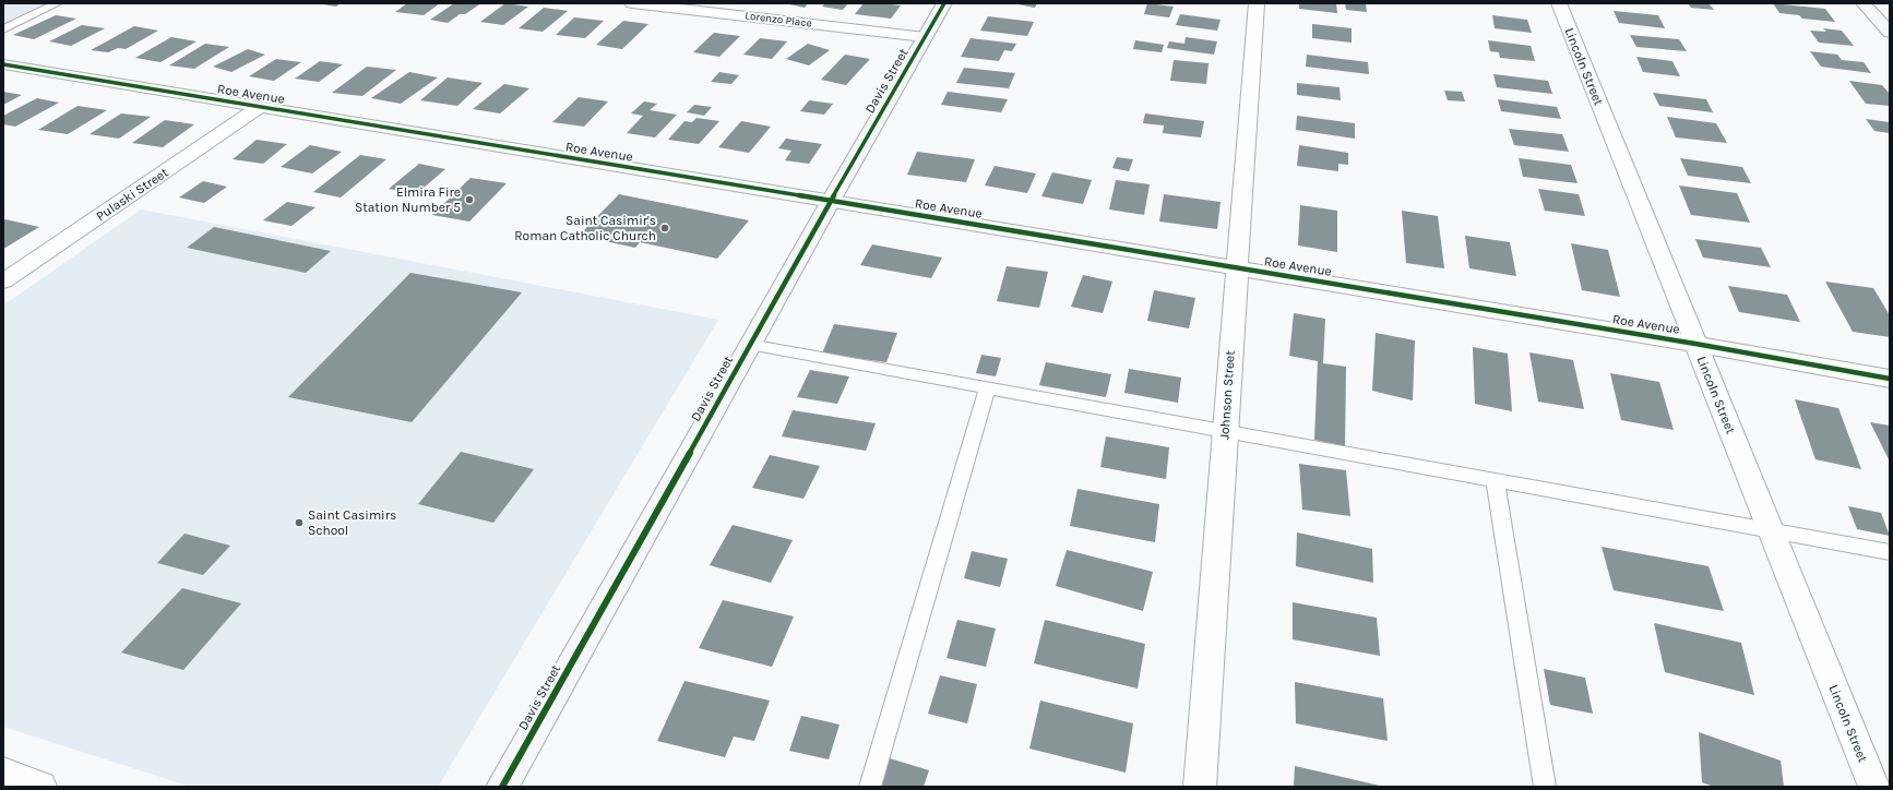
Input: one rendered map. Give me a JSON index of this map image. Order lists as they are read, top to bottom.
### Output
{
  "streets": {
    "street": [
      "Lorenzo Place",
      "Lincoln Street",
      "Davis Street",
      "Roe Avenue",
      "Pulaski Street",
      "Johnson Street"
    ]
  },
  "crossings": [
    ["Lorenzo Place", "Davis Street"],
    ["Lincoln Street", "Roe Avenue"],
    ["Davis Street", "Roe Avenue"],
    ["Roe Avenue", "Pulaski Street"],
    ["Roe Avenue", "Johnson Street"]
  ],
  "places": ["Elmira Fire Station Number 5", "Saint Casimir's Roman Catholic Church", "Saint Casimirs School"]
}
